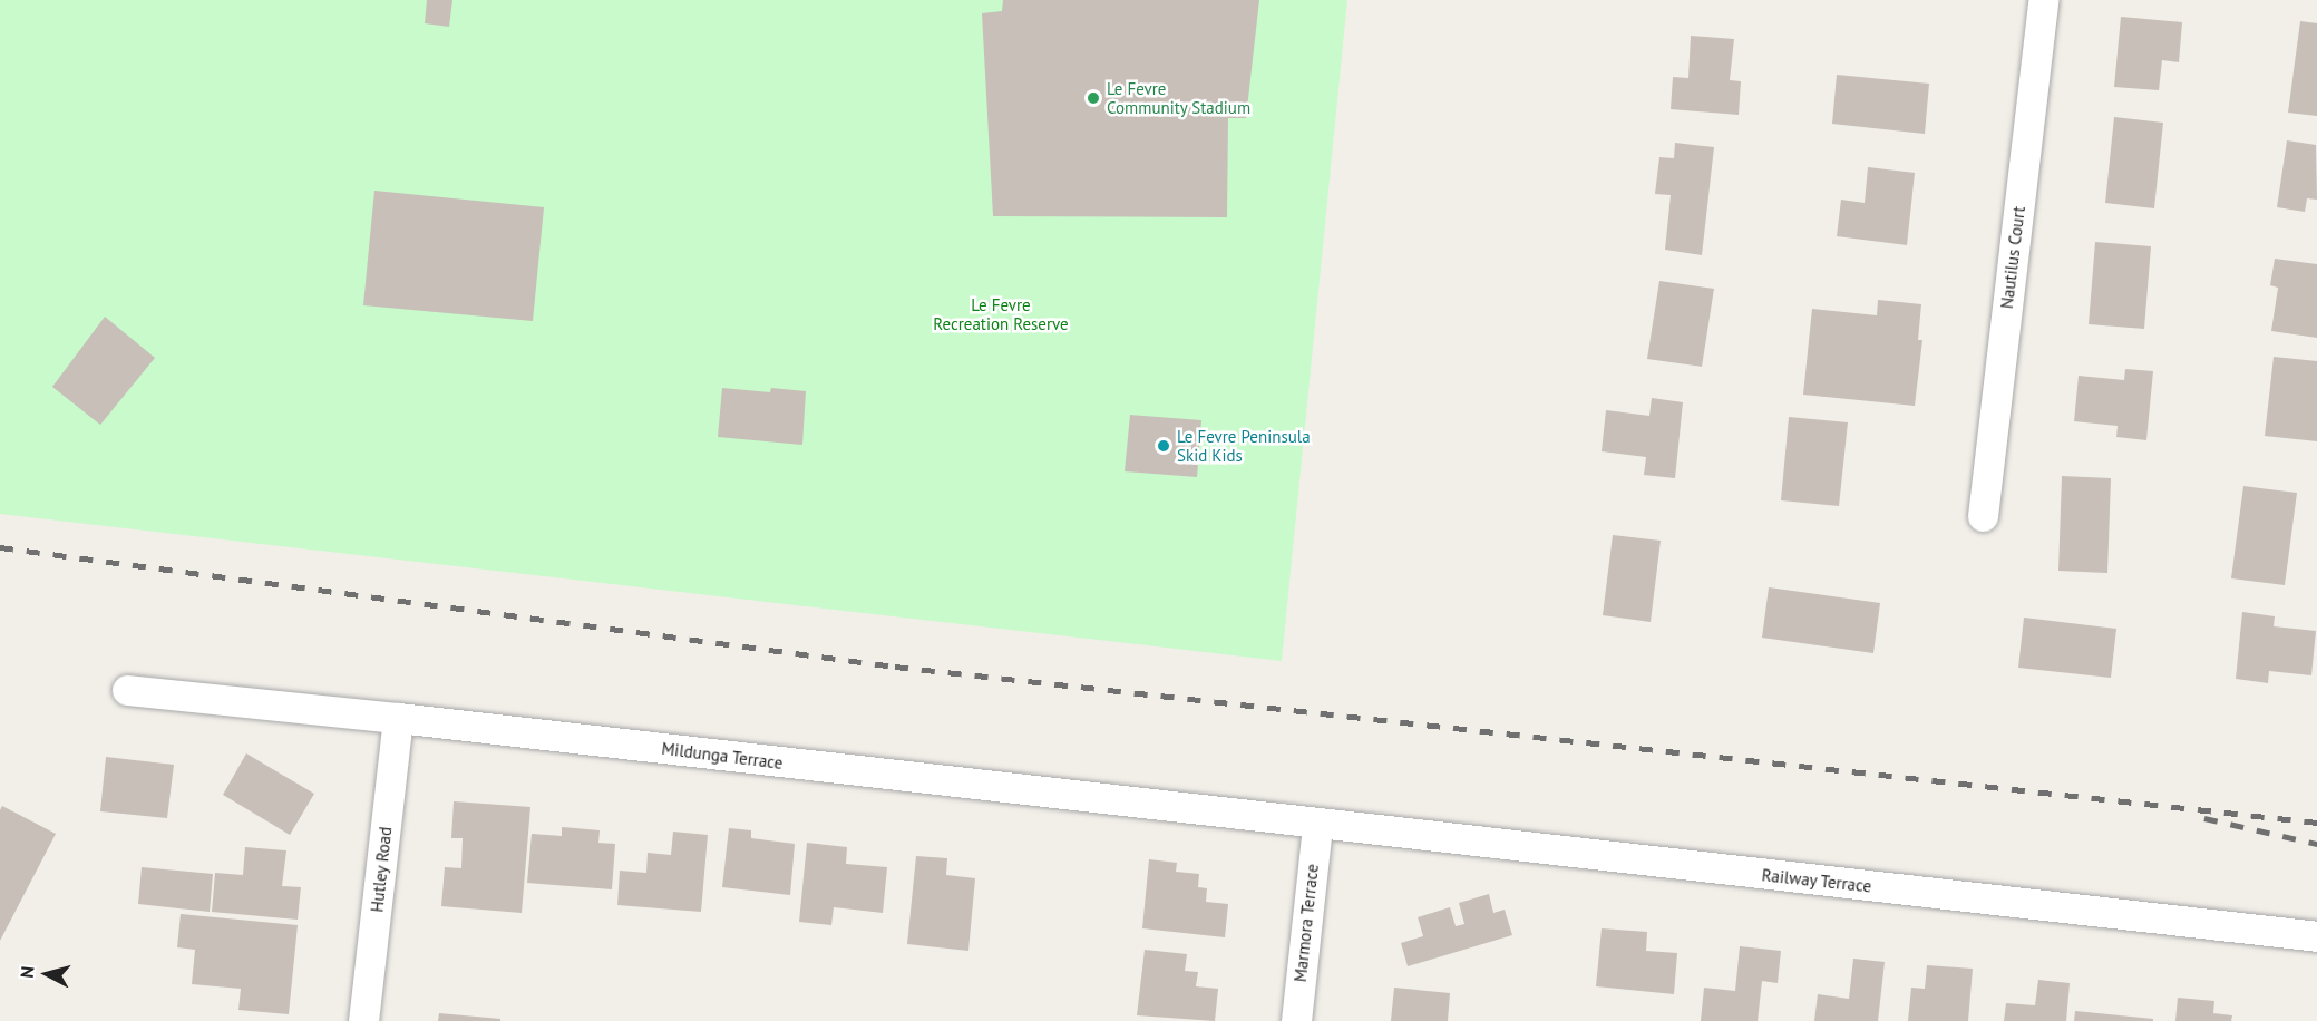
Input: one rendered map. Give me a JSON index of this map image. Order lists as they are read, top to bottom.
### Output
{
  "streets": {
    "street": [
      "Nautilus Court",
      "Mildunga Terrace",
      "Hutley Road",
      "Railway Terrace",
      "Marmora Terrace"
    ]
  },
  "crossings": [
    ["Mildunga Terrace", "Hutley Road"],
    ["Mildunga Terrace", "Railway Terrace"],
    ["Mildunga Terrace", "Marmora Terrace"],
    ["Railway Terrace", "Marmora Terrace"]
  ],
  "parks": ["Le Fevre Recreation Reserve"],
  "places": ["Le Fevre Community Stadium", "Le Fevre Peninsula Skid Kids"],
  "north": "left"
}
